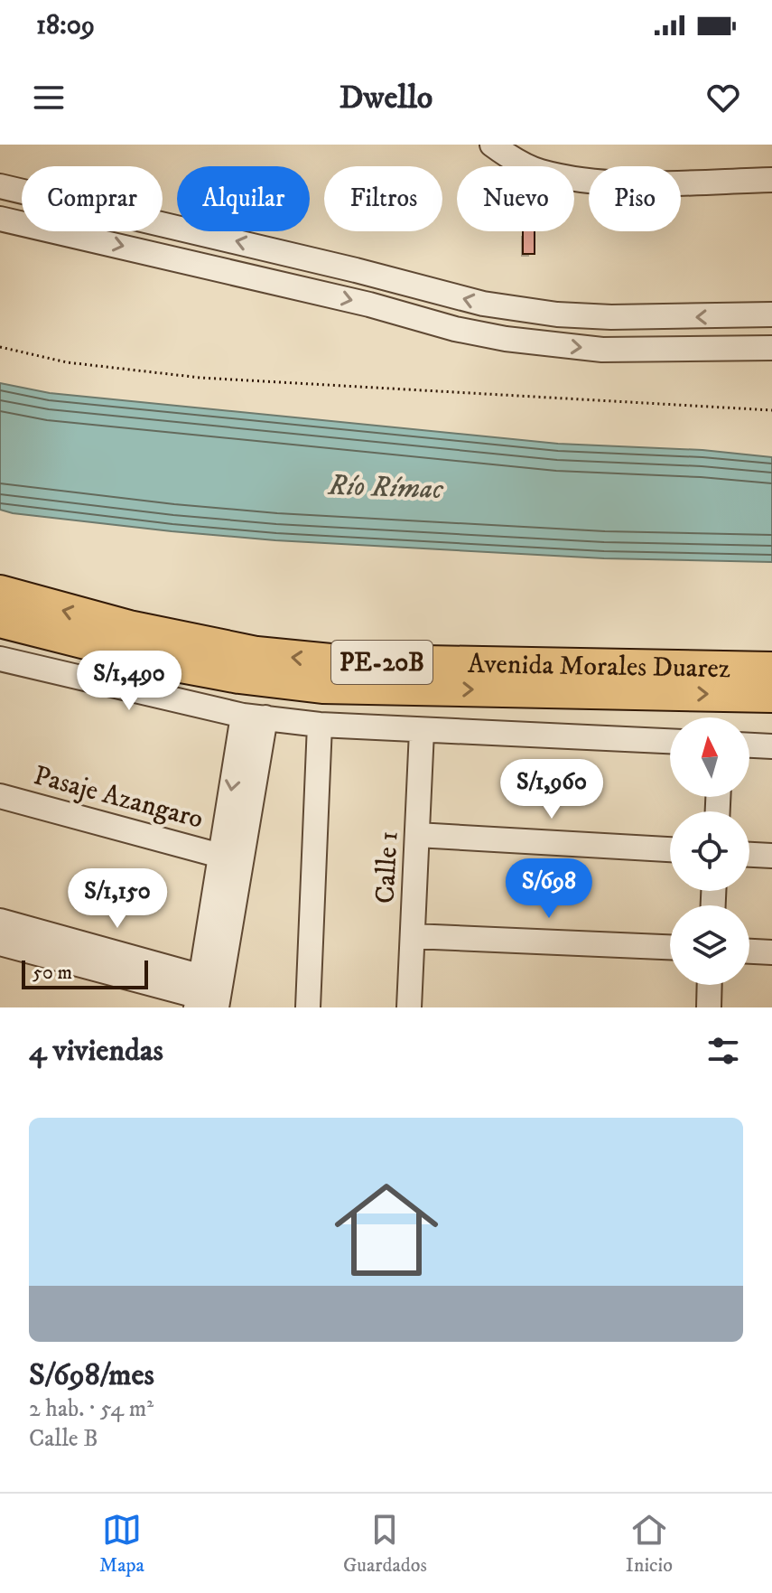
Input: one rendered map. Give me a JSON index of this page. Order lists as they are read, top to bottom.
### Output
{
  "streets": {
    "highway": ["PE-20B", "Avenida Morales Duarez"],
    "street": ["Pasaje Azangaro", "Calle 1"]
  },
  "water": ["Río Rímac"],
  "scale_bar": "50 m",
  "north": "top",
  "page": {
    "status": "18:09",
    "header": "Dwello",
    "chip": [
      "Comprar",
      "Alquilar",
      "Filtros",
      "Nuevo",
      "Piso"
    ],
    "price": [
      "S/1,490",
      "S/1,960",
      "S/698",
      "S/1,150"
    ],
    "scale": "50 m",
    "heading": "4 viviendas",
    "list": [
      {
        "name": "S/698/mes",
        "note": "2 hab. · 54 m² · Calle B"
      }
    ],
    "tabs": ["Mapa", "Guardados", "Inicio"]
  }
}
